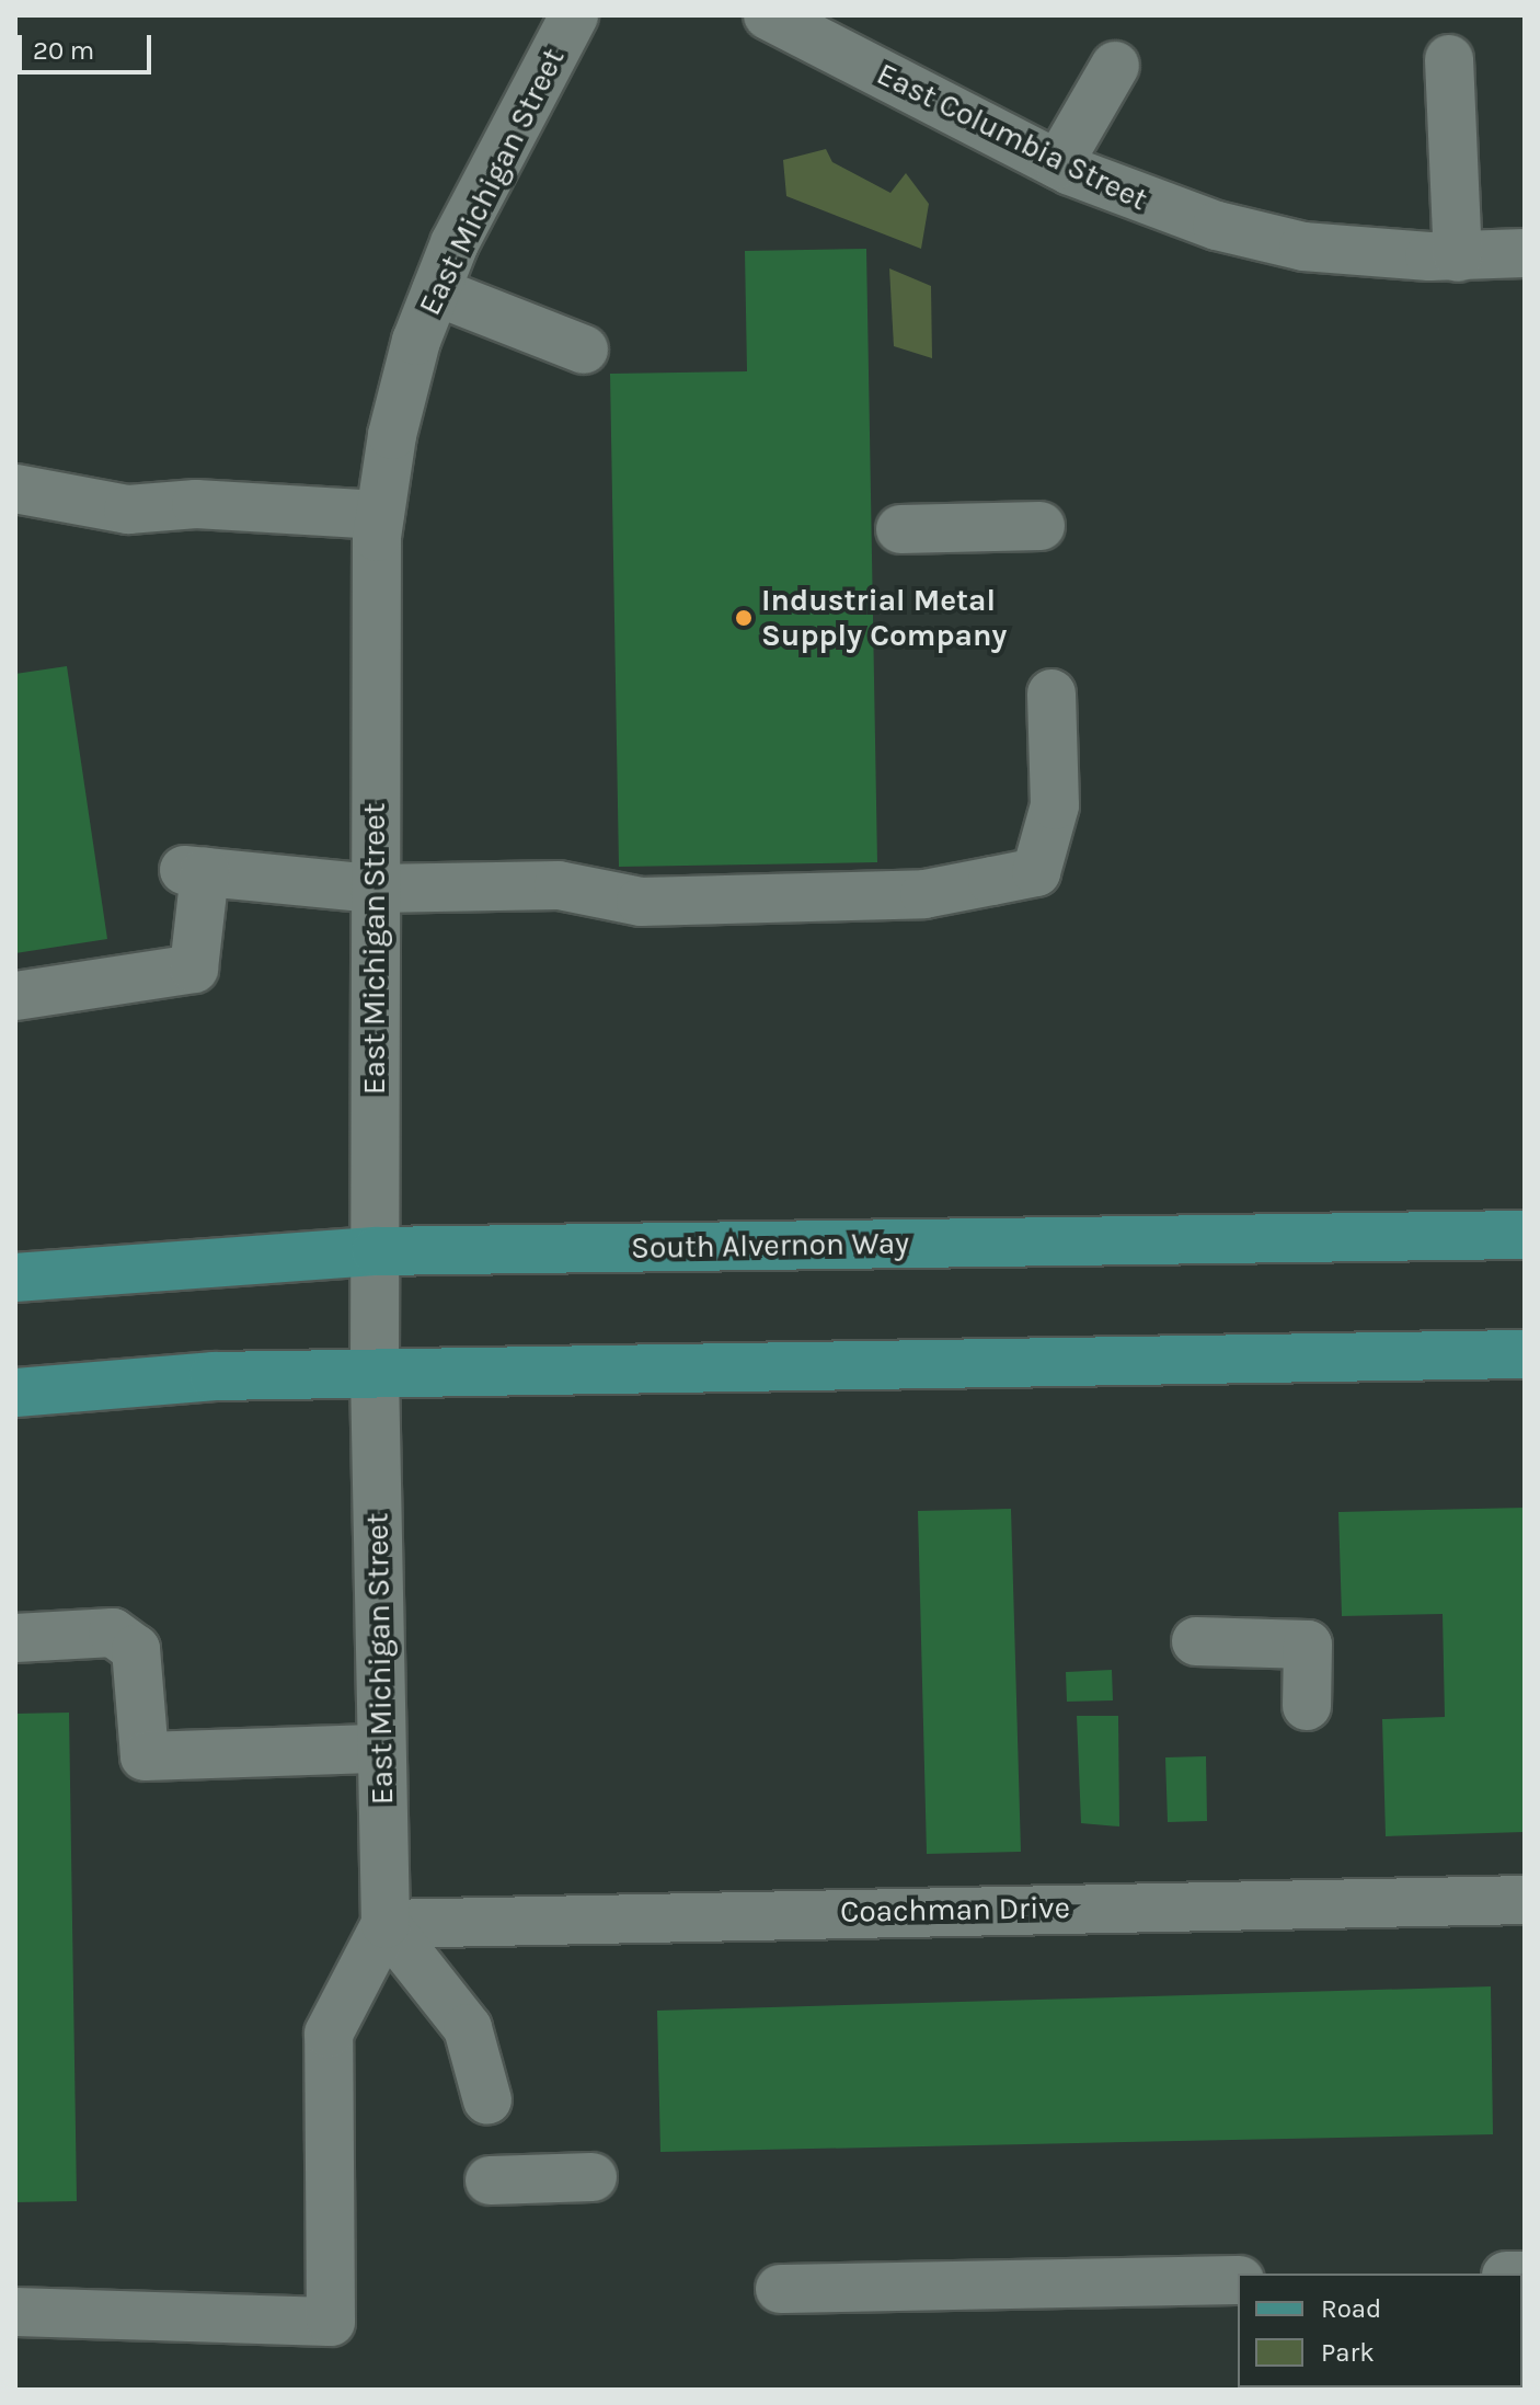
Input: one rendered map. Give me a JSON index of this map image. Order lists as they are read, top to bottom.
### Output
{
  "streets": {
    "main road": ["South Alvernon Way"],
    "street": ["East Columbia Street", "East Michigan Street", "Coachman Drive"]
  },
  "crossings": [
    ["East Michigan Street", "South Alvernon Way"],
    ["East Michigan Street", "Coachman Drive"]
  ],
  "places": ["Industrial Metal Supply Company"],
  "legend": ["Road", "Park"],
  "scale_bar": "20 m"
}
